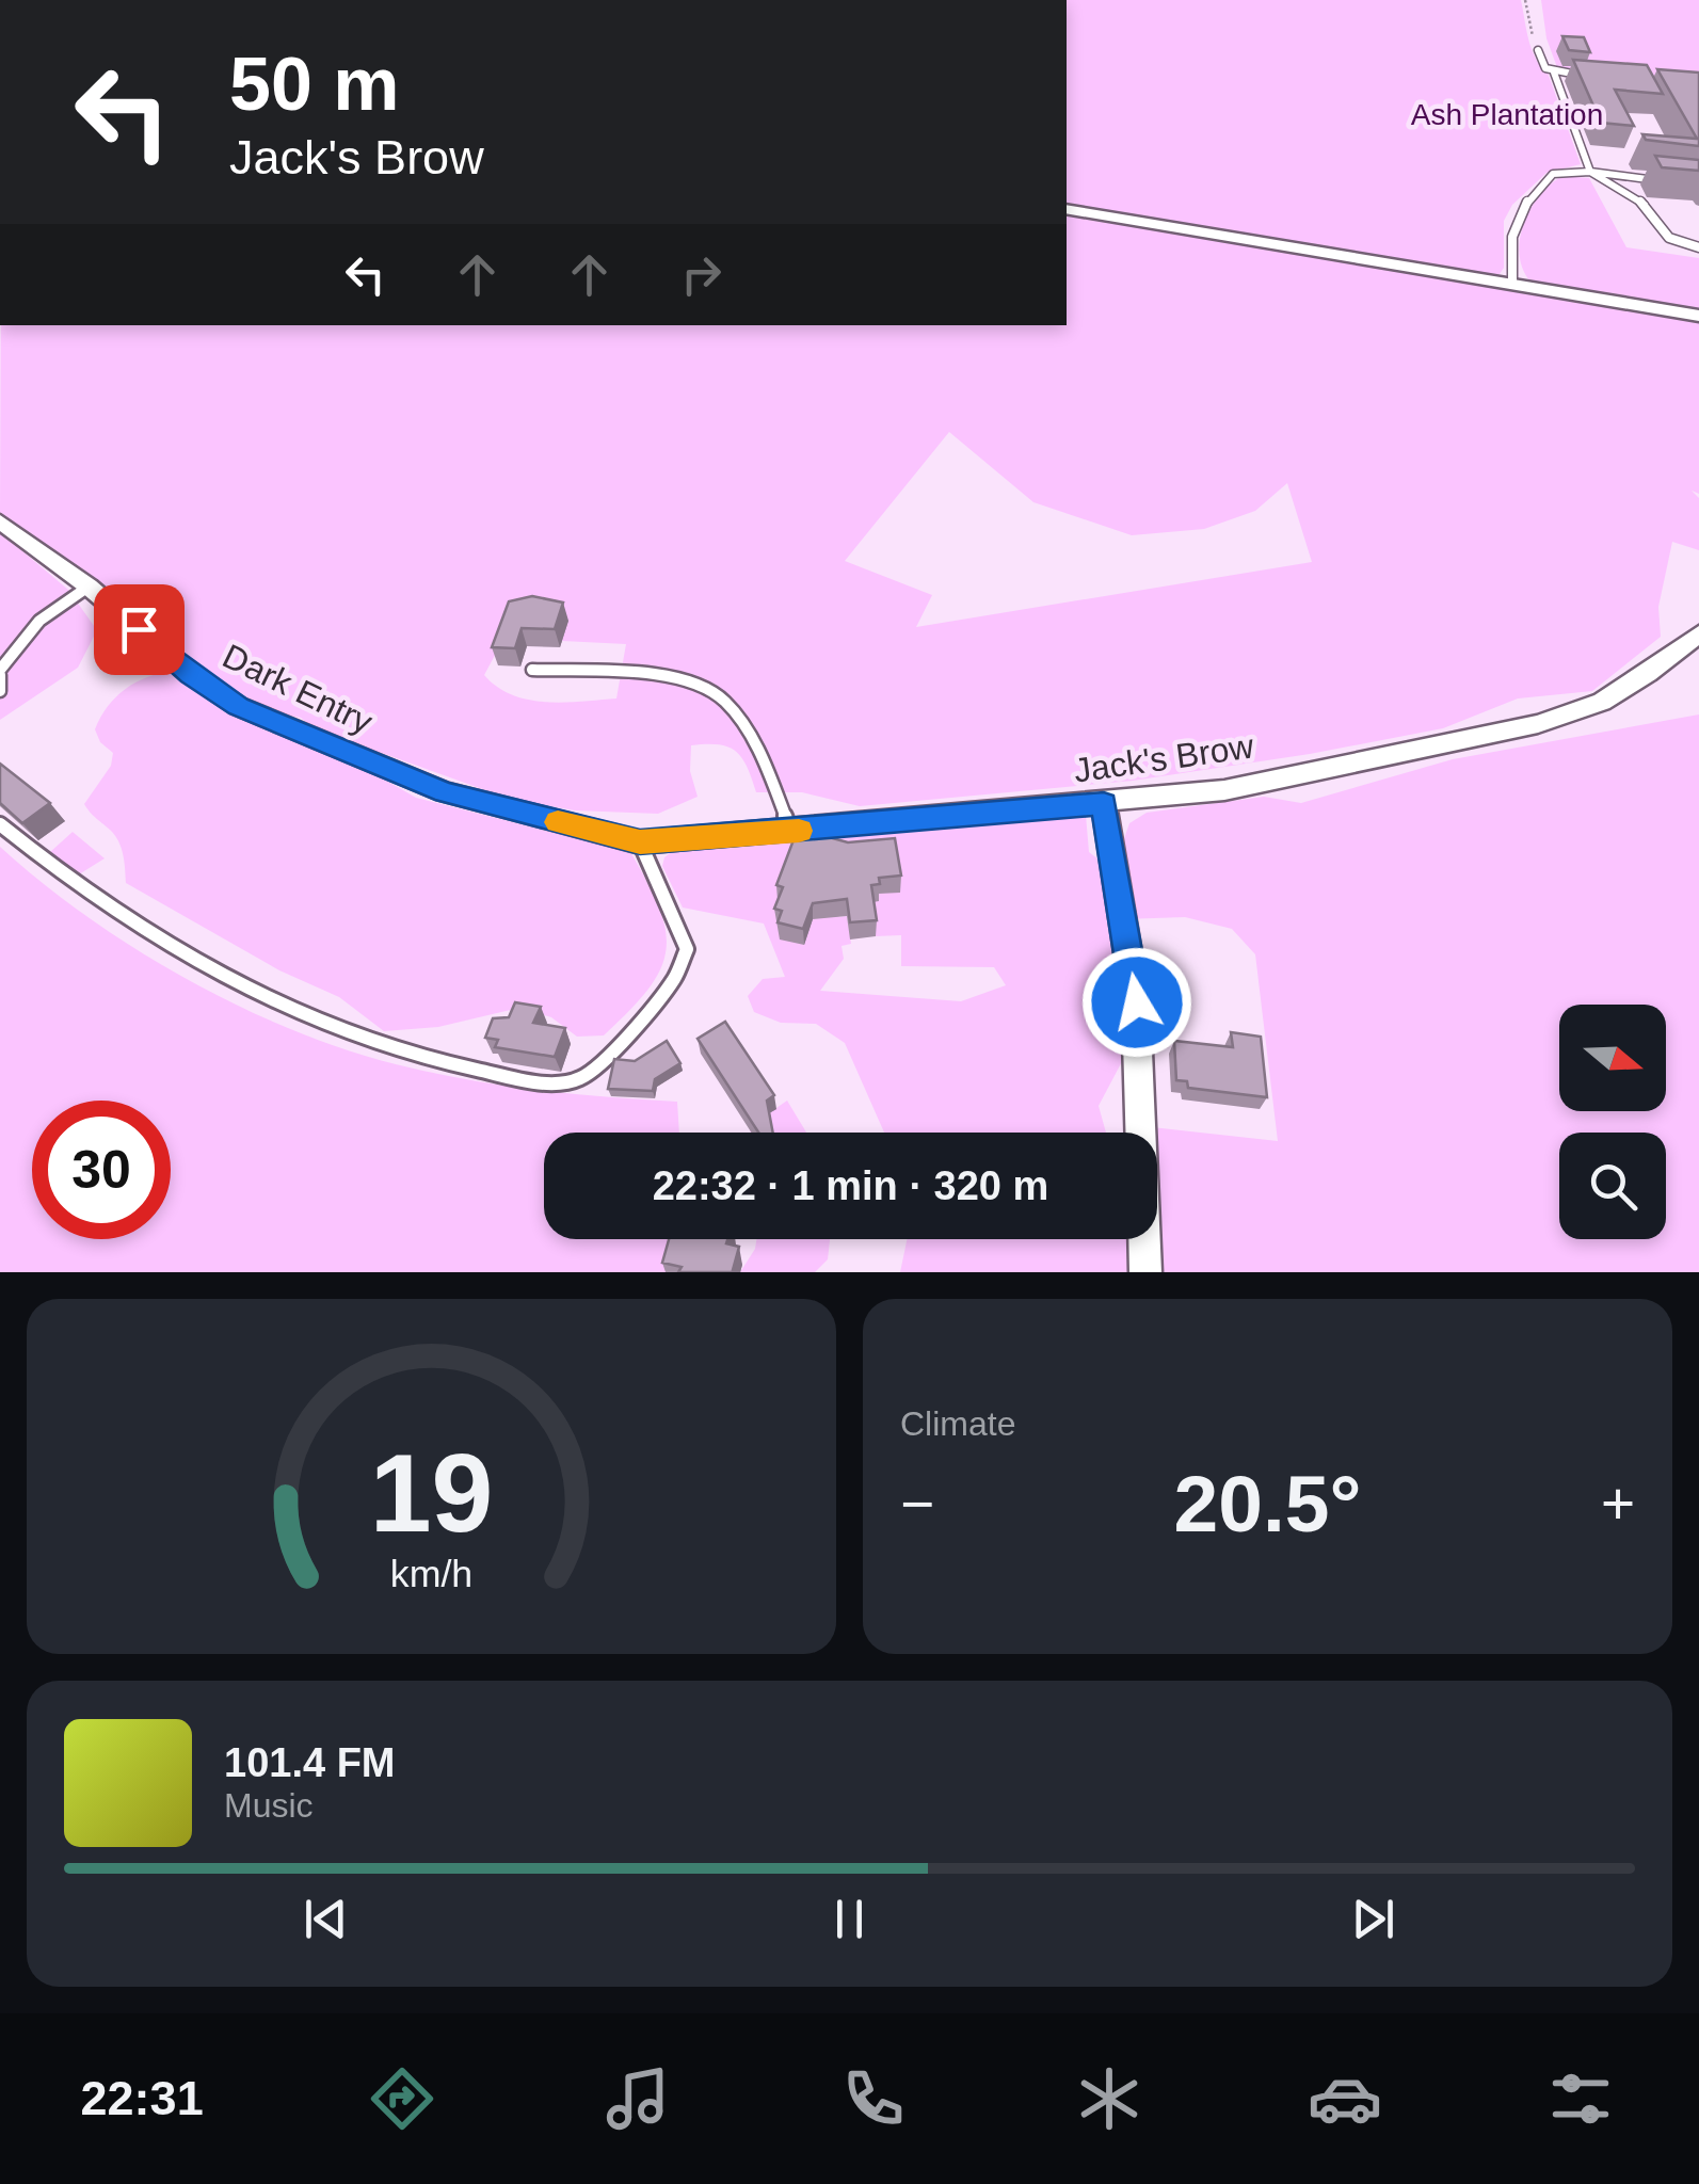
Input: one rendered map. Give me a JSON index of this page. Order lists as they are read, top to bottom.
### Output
{
  "streets": {
    "street": ["Dark Entry", "Jack's Brow"]
  },
  "crossings": [
    ["Dark Entry", "Jack's Brow"]
  ],
  "parks": ["Ash Plantation"],
  "north": "right",
  "page": {
    "turn": ["50 m", "Jack's Brow"],
    "limit": "30",
    "trip": "22:32 · 1 min · 320 m",
    "tile": "Climate",
    "heat": ["−", "20.5°", "+"],
    "song": ["101.4 FM", "Music"],
    "tabs": "22:31",
    "gauge": ["19", "km/h"]
  }
}
